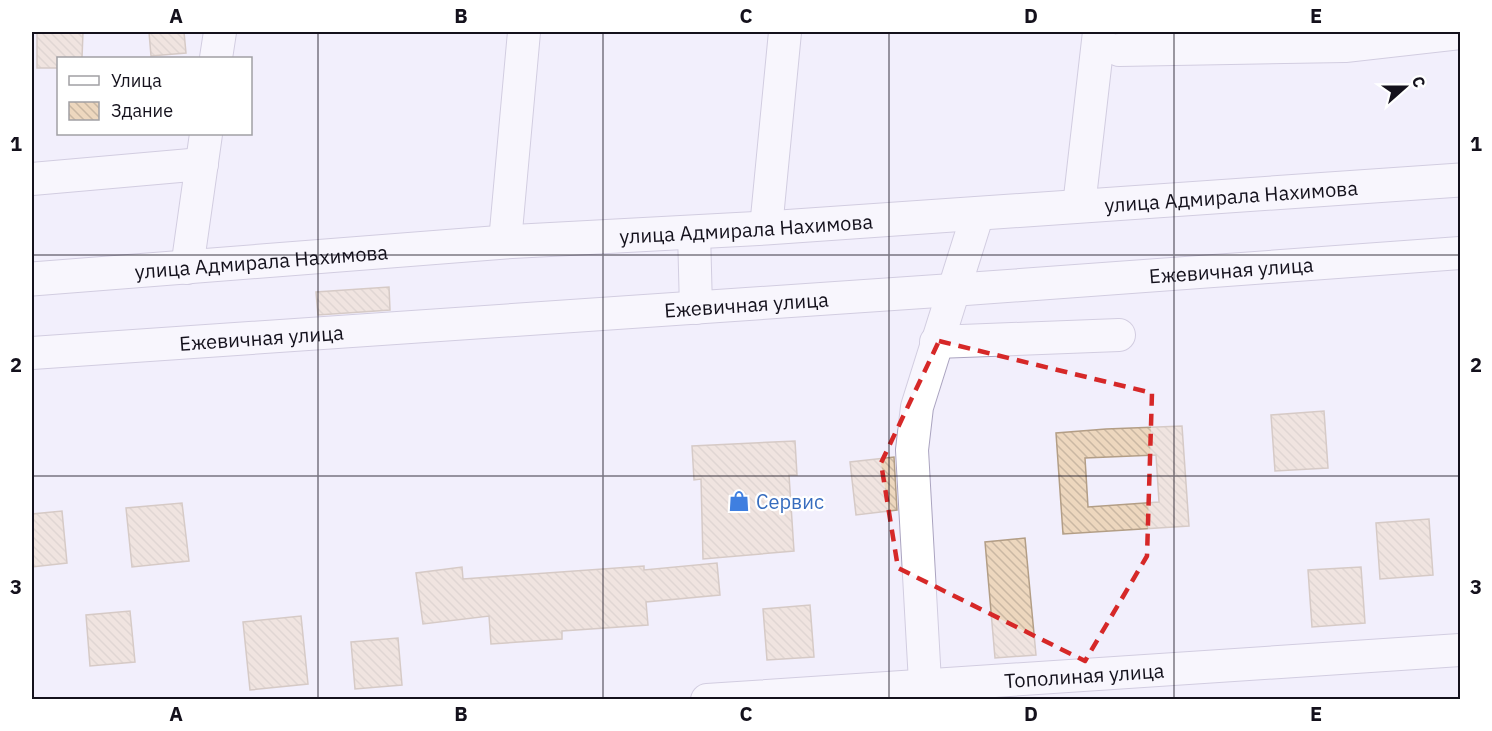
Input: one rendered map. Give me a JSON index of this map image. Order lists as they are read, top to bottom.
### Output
{
  "streets": {
    "main road": ["улица Адмирала Нахимова"],
    "street": ["Ежевичная улица", "Тополиная улица"]
  },
  "places": {
    "shop": ["Сервис"]
  },
  "legend": ["Улица", "Здание"],
  "north": "right",
  "grid": {
    "columns": [
      "A",
      "B",
      "C",
      "D",
      "E"
    ],
    "rows": ["1", "2", "3"]
  }
}
